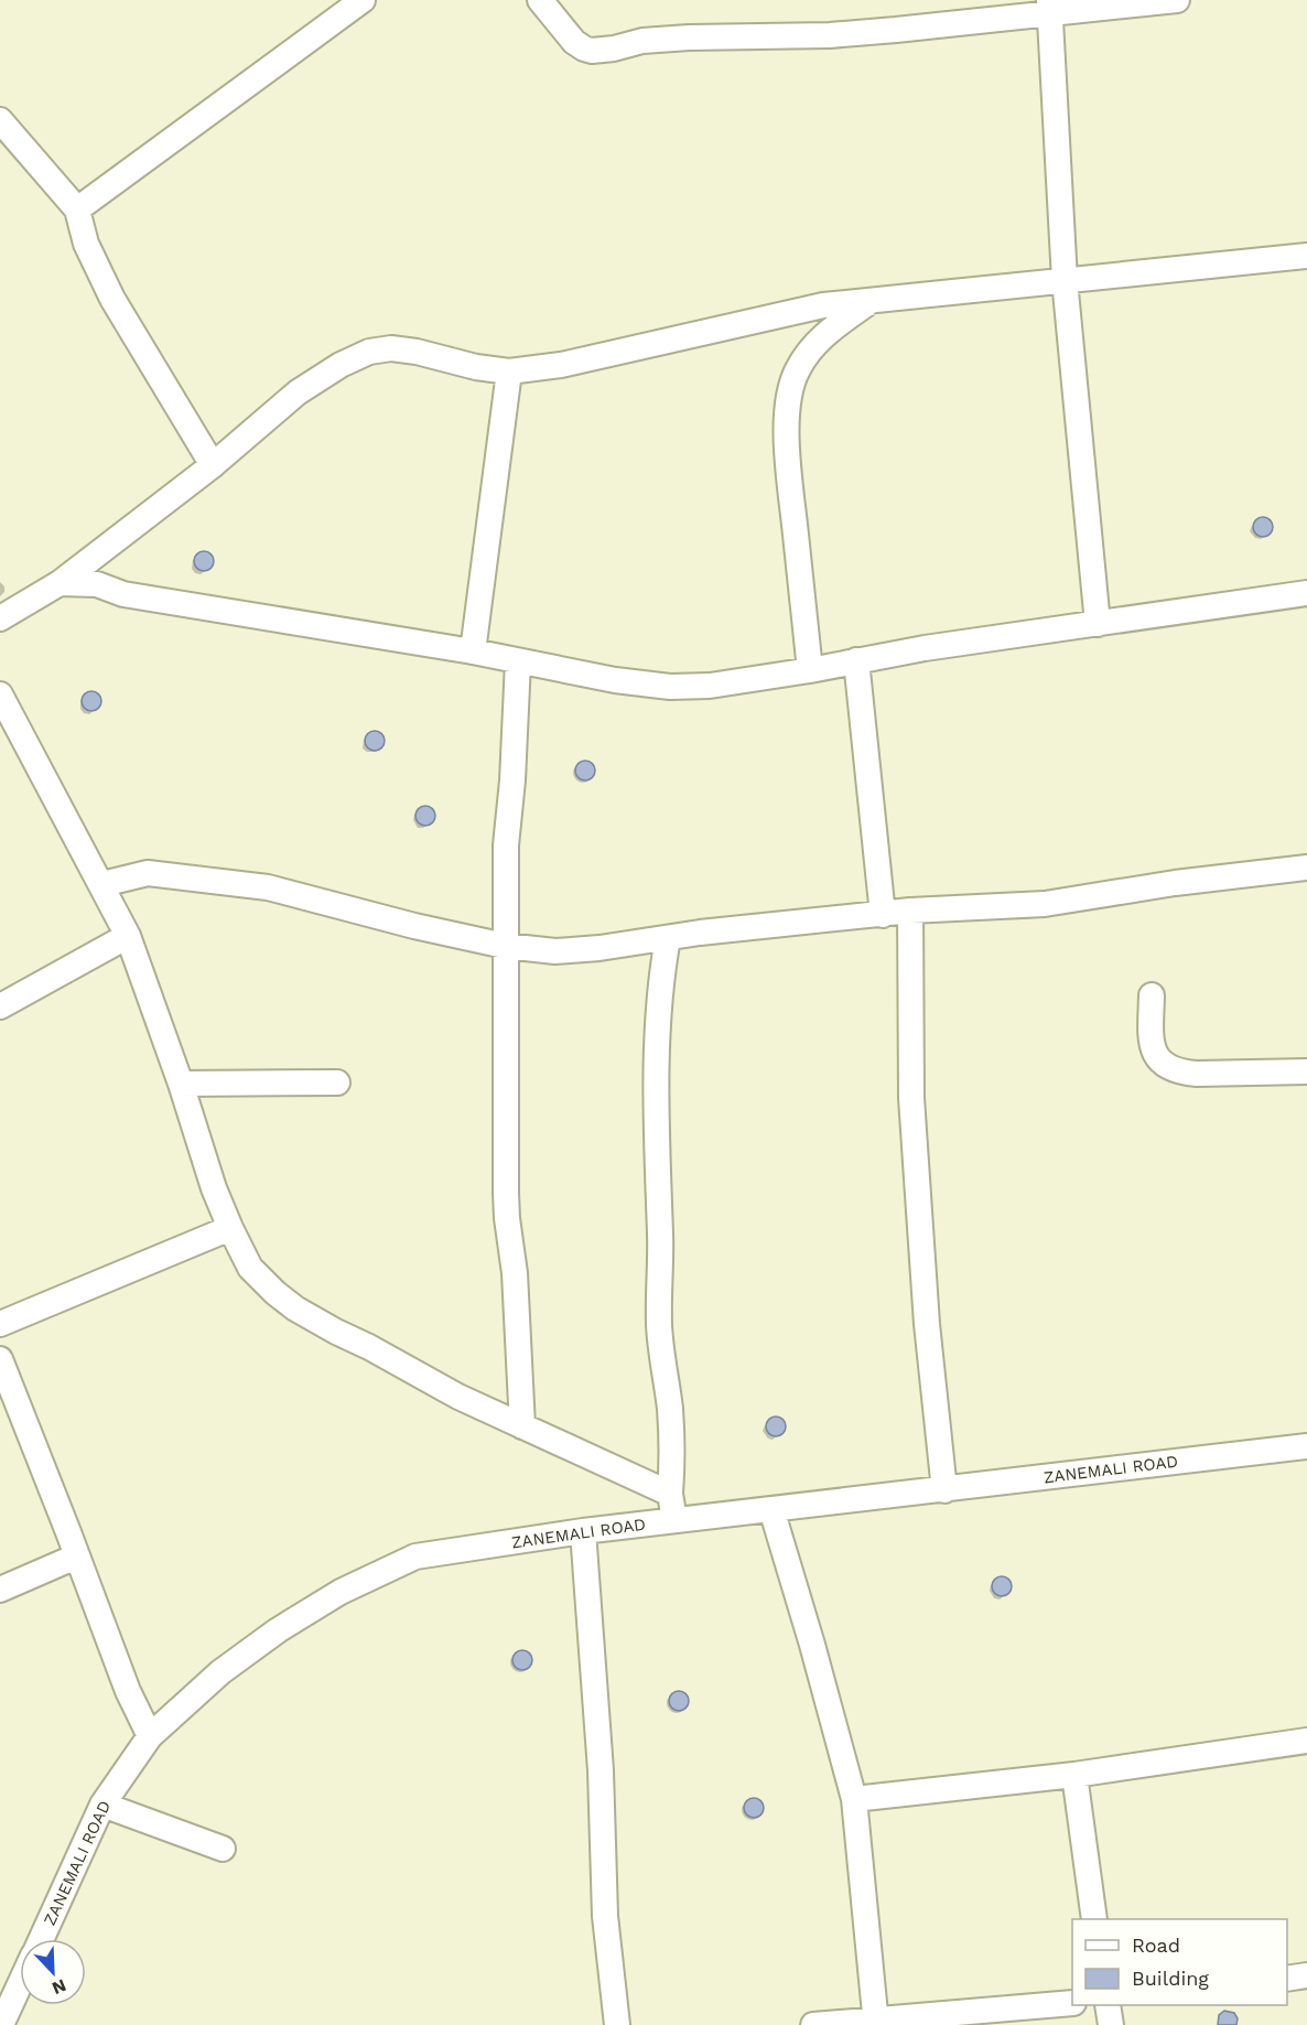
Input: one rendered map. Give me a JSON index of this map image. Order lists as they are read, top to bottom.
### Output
{
  "streets": {
    "street": ["ZANEMALI ROAD"]
  },
  "legend": ["Road", "Building"],
  "north": "bottom right"
}
